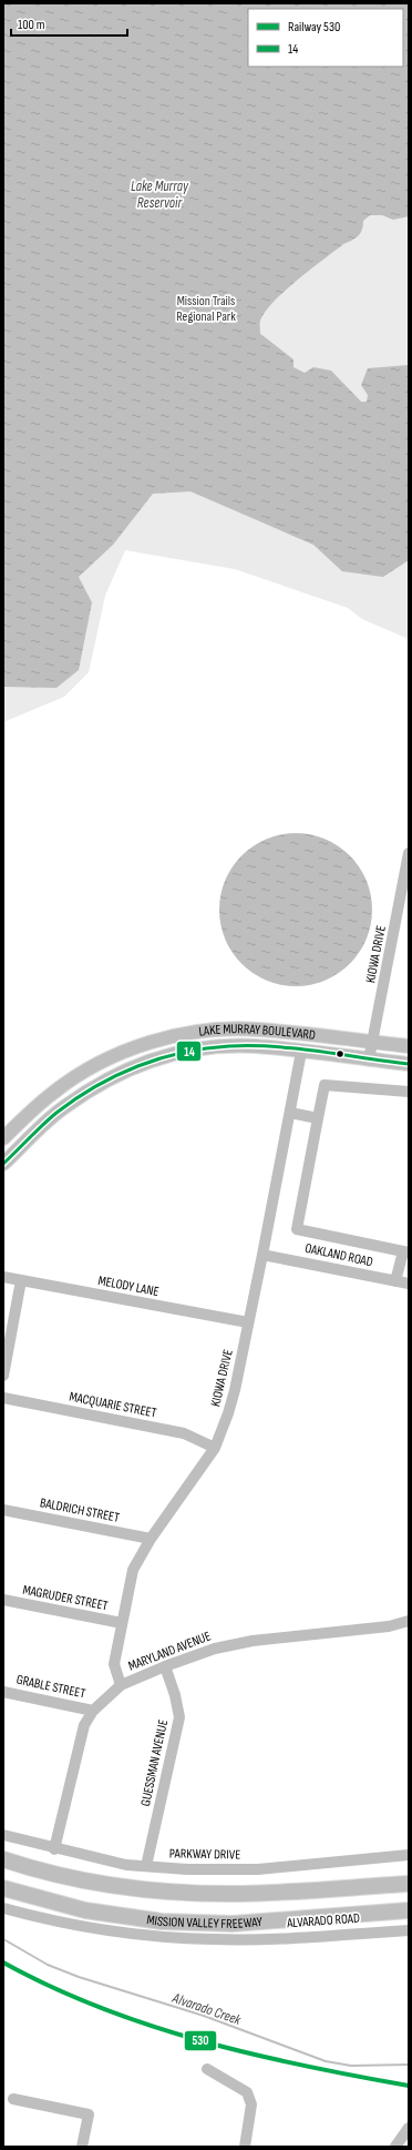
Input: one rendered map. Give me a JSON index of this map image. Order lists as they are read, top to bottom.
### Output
{
  "streets": {
    "highway": ["MISSION VALLEY FREEWAY"],
    "main road": ["LAKE MURRAY BOULEVARD"],
    "street": [
      "KIOWA DRIVE",
      "OAKLAND ROAD",
      "MELODY LANE",
      "MACQUARIE STREET",
      "BALDRICH STREET",
      "MAGRUDER STREET",
      "MARYLAND AVENUE",
      "GRABLE STREET",
      "GUESSMAN AVENUE",
      "PARKWAY DRIVE",
      "ALVARADO ROAD"
    ]
  },
  "crossings": [
    ["KIOWA DRIVE", "LAKE MURRAY BOULEVARD"],
    ["KIOWA DRIVE", "OAKLAND ROAD"],
    ["KIOWA DRIVE", "MELODY LANE"],
    ["KIOWA DRIVE", "MACQUARIE STREET"],
    ["KIOWA DRIVE", "BALDRICH STREET"],
    ["KIOWA DRIVE", "MAGRUDER STREET"],
    ["KIOWA DRIVE", "MARYLAND AVENUE"],
    ["MARYLAND AVENUE", "GRABLE STREET"],
    ["MARYLAND AVENUE", "GUESSMAN AVENUE"],
    ["MARYLAND AVENUE", "PARKWAY DRIVE"],
    ["GUESSMAN AVENUE", "PARKWAY DRIVE"]
  ],
  "water": ["Lake Murray Reservoir", "Alvarado Creek"],
  "parks": ["Mission Trails Regional Park"],
  "lines": ["transit line 14", "rail line 530"],
  "legend": ["Railway 530", "14"],
  "scale_bar": "100 m"
}
